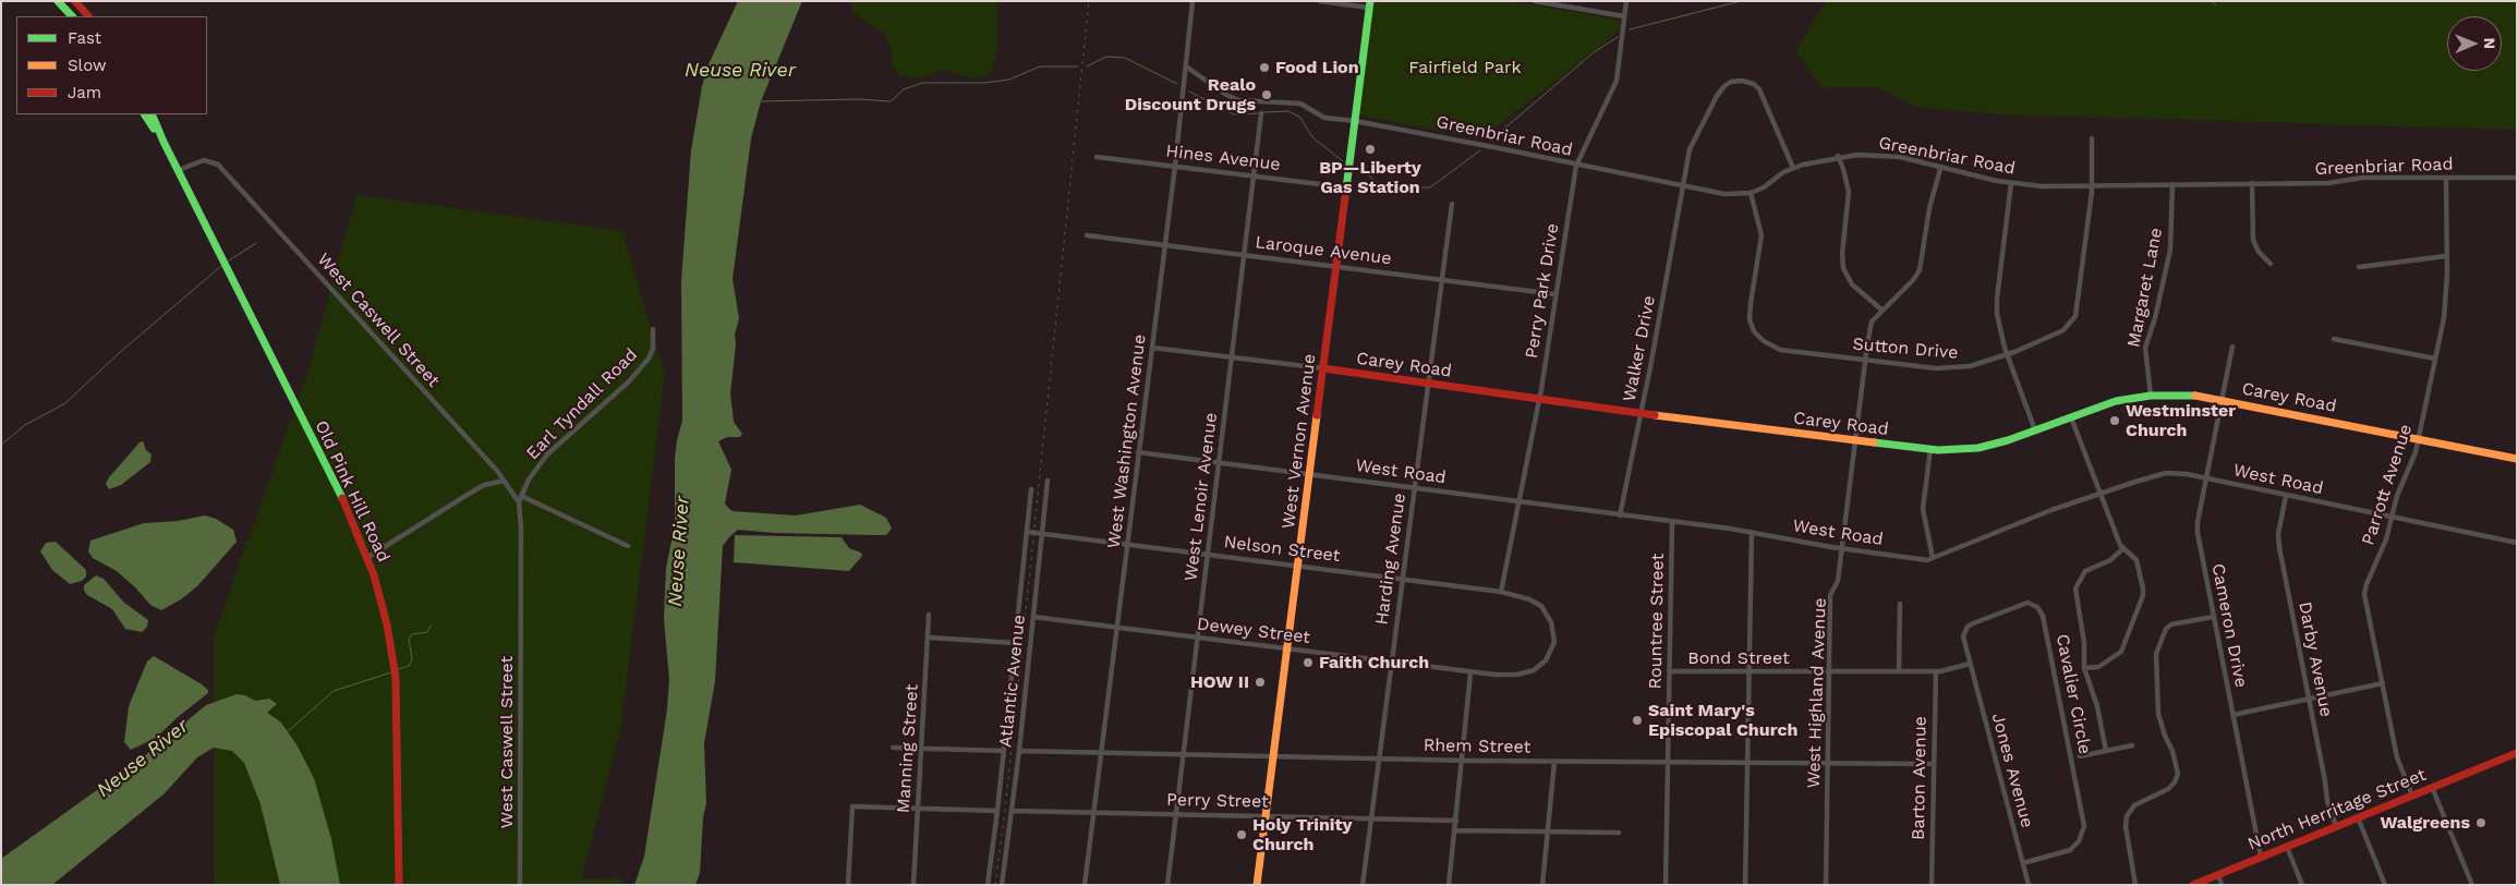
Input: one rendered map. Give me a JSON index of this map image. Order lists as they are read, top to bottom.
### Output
{
  "streets": {
    "main road": [
      "Carey Road",
      "West Vernon Avenue",
      "Old Pink Hill Road",
      "North Herritage Street"
    ],
    "street": [
      "Greenbriar Road",
      "Hines Avenue",
      "Laroque Avenue",
      "Margaret Lane",
      "Perry Park Drive",
      "West Caswell Street",
      "Walker Drive",
      "Sutton Drive",
      "Earl Tyndall Road",
      "West Washington Avenue",
      "West Road",
      "Parrott Avenue",
      "West Lenoir Avenue",
      "Nelson Street",
      "Harding Avenue",
      "Rountree Street",
      "Cameron Drive",
      "Dewey Street",
      "Bond Street",
      "Darby Avenue",
      "Atlantic Avenue",
      "West Highland Avenue",
      "Cavalier Circle",
      "Rhem Street",
      "Manning Street",
      "Jones Avenue",
      "Barton Avenue",
      "Perry Street"
    ]
  },
  "crossings": [
    ["Greenbriar Road", "Margaret Lane"],
    ["Greenbriar Road", "Perry Park Drive"],
    ["Greenbriar Road", "Walker Drive"],
    ["Greenbriar Road", "Sutton Drive"],
    ["Greenbriar Road", "West Washington Avenue"],
    ["Greenbriar Road", "West Vernon Avenue"],
    ["Greenbriar Road", "Parrott Avenue"],
    ["Greenbriar Road", "West Highland Avenue"],
    ["Hines Avenue", "West Washington Avenue"],
    ["Hines Avenue", "West Vernon Avenue"],
    ["Hines Avenue", "West Lenoir Avenue"],
    ["Laroque Avenue", "Perry Park Drive"],
    ["Laroque Avenue", "West Washington Avenue"],
    ["Laroque Avenue", "West Vernon Avenue"],
    ["Laroque Avenue", "West Lenoir Avenue"],
    ["Laroque Avenue", "Harding Avenue"],
    ["Margaret Lane", "Carey Road"],
    ["Perry Park Drive", "Carey Road"],
    ["Perry Park Drive", "West Road"],
    ["Perry Park Drive", "Nelson Street"],
    ["West Caswell Street", "Earl Tyndall Road"],
    ["West Caswell Street", "Old Pink Hill Road"],
    ["Walker Drive", "Carey Road"],
    ["Walker Drive", "West Road"],
    ["Sutton Drive", "West Highland Avenue"],
    ["Carey Road", "West Washington Avenue"],
    ["Carey Road", "West Vernon Avenue"],
    ["Carey Road", "Parrott Avenue"],
    ["Carey Road", "West Lenoir Avenue"],
    ["Carey Road", "Harding Avenue"],
    ["Carey Road", "Cameron Drive"],
    ["Carey Road", "West Highland Avenue"],
    ["West Washington Avenue", "West Road"],
    ["West Washington Avenue", "Nelson Street"],
    ["West Washington Avenue", "Dewey Street"],
    ["West Washington Avenue", "Rhem Street"],
    ["West Washington Avenue", "Perry Street"],
    ["West Vernon Avenue", "West Road"],
    ["West Vernon Avenue", "Nelson Street"],
    ["West Vernon Avenue", "Dewey Street"],
    ["West Vernon Avenue", "Rhem Street"],
    ["West Vernon Avenue", "Perry Street"],
    ["West Road", "Parrott Avenue"],
    ["West Road", "West Lenoir Avenue"],
    ["West Road", "Harding Avenue"],
    ["West Road", "Rountree Street"],
    ["West Road", "Cameron Drive"],
    ["West Road", "Darby Avenue"],
    ["West Road", "West Highland Avenue"],
    ["Parrott Avenue", "North Herritage Street"],
    ["West Lenoir Avenue", "Nelson Street"],
    ["West Lenoir Avenue", "Dewey Street"],
    ["West Lenoir Avenue", "Rhem Street"],
    ["West Lenoir Avenue", "Perry Street"],
    ["Nelson Street", "Harding Avenue"],
    ["Nelson Street", "Dewey Street"],
    ["Nelson Street", "Atlantic Avenue"],
    ["Harding Avenue", "Dewey Street"],
    ["Harding Avenue", "Rhem Street"],
    ["Harding Avenue", "Perry Street"],
    ["Rountree Street", "Bond Street"],
    ["Rountree Street", "Rhem Street"],
    ["Cameron Drive", "North Herritage Street"],
    ["Dewey Street", "Atlantic Avenue"],
    ["Bond Street", "West Highland Avenue"],
    ["Bond Street", "Cavalier Circle"],
    ["Bond Street", "Jones Avenue"],
    ["Bond Street", "Barton Avenue"],
    ["Darby Avenue", "North Herritage Street"],
    ["Atlantic Avenue", "Rhem Street"],
    ["Atlantic Avenue", "Perry Street"],
    ["West Highland Avenue", "Rhem Street"],
    ["Cavalier Circle", "Jones Avenue"],
    ["Rhem Street", "Barton Avenue"]
  ],
  "water": ["Neuse River"],
  "parks": ["Fairfield Park"],
  "places": [
    "Food Lion",
    "Realo Discount Drugs",
    "BP—Liberty Gas Station",
    "Westminster Church",
    "Faith Church",
    "HOW II",
    "Saint Mary's Episcopal Church",
    "Walgreens",
    "Holy Trinity Church"
  ],
  "legend": ["Fast", "Slow", "Jam"],
  "north": "right"
}
